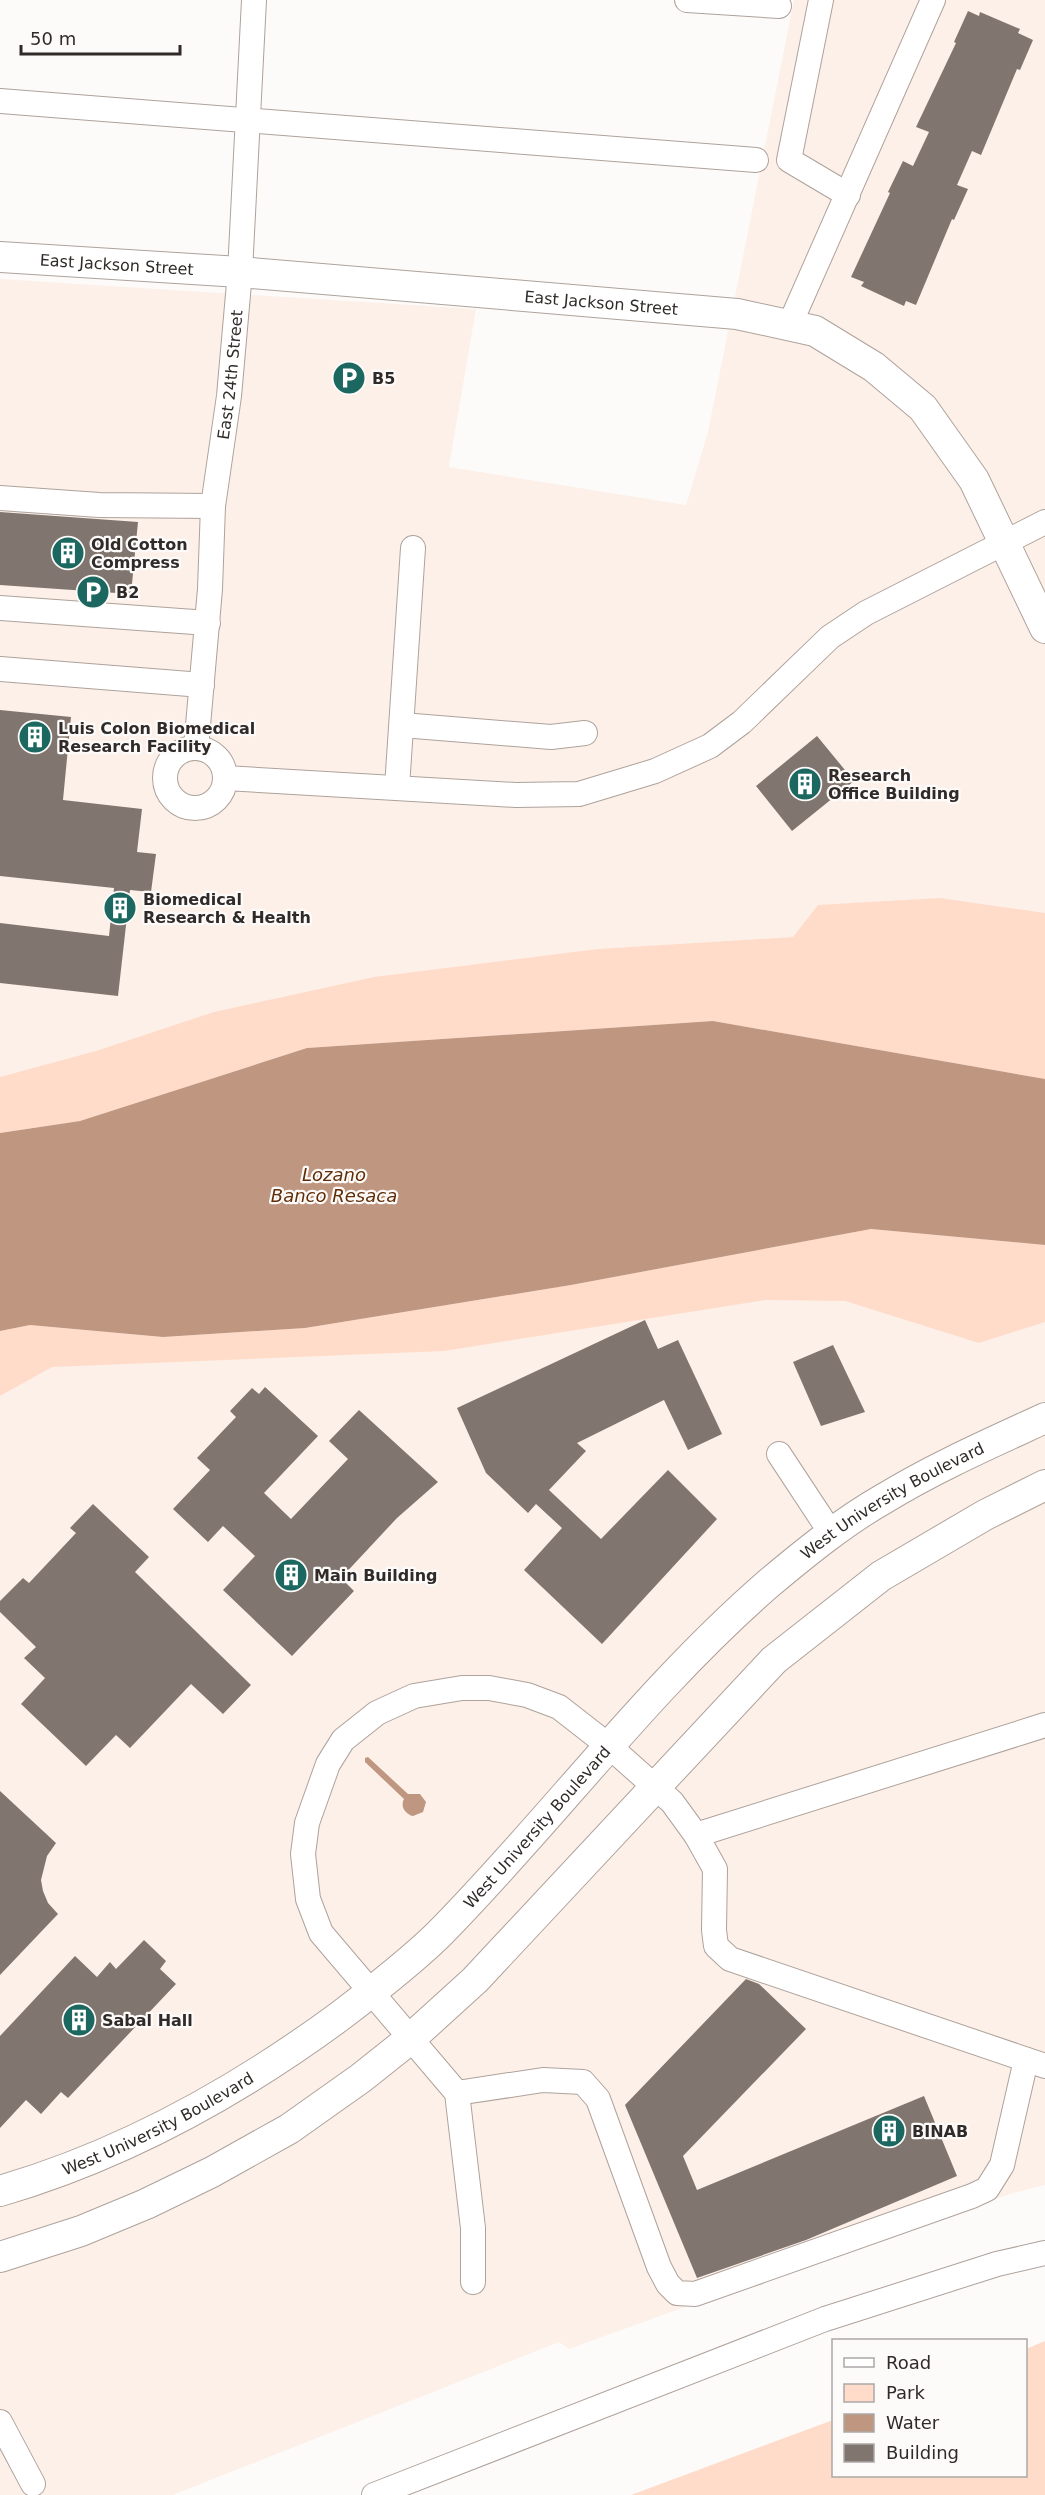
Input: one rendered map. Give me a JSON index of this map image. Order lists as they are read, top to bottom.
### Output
{
  "streets": {
    "main road": ["East Jackson Street", "West University Boulevard"],
    "street": ["East 24th Street"]
  },
  "crossings": [
    ["East Jackson Street", "East 24th Street"]
  ],
  "water": ["Lozano Banco Resaca"],
  "places": {
    "parking": ["B5", "B2"],
    "building": [
      "Old Cotton Compress",
      "Luis Colon Biomedical Research Facility",
      "Research Office Building",
      "Biomedical Research & Health",
      "Main Building",
      "Sabal Hall",
      "BINAB"
    ]
  },
  "legend": [
    "Road",
    "Park",
    "Water",
    "Building"
  ],
  "scale_bar": "50 m"
}
